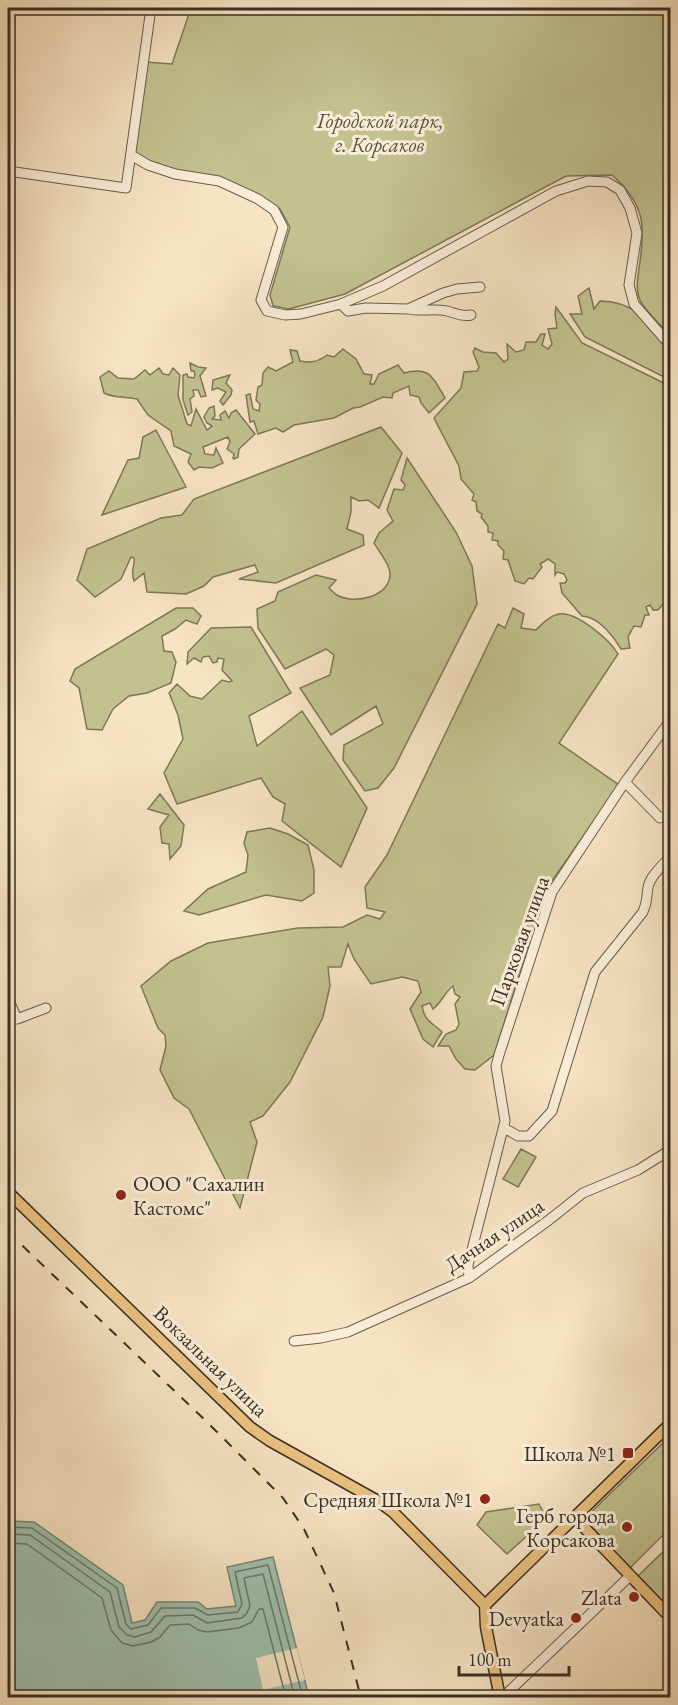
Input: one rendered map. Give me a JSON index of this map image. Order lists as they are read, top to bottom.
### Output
{
  "streets": {
    "main road": ["Вокзальная улица"],
    "street": ["Парковая улица", "Дачная улица"]
  },
  "crossings": [
    ["Парковая улица", "Дачная улица"]
  ],
  "parks": ["Городской парк, г. Корсаков"],
  "places": {
    "other": [
      "ООО \"Сахалин Кастомс\"",
      "Средняя Школа №1",
      "Герб города Корсакова",
      "Zlata",
      "Devyatka"
    ],
    "transit": ["Школа №1"]
  },
  "scale_bar": "100 m"
}
